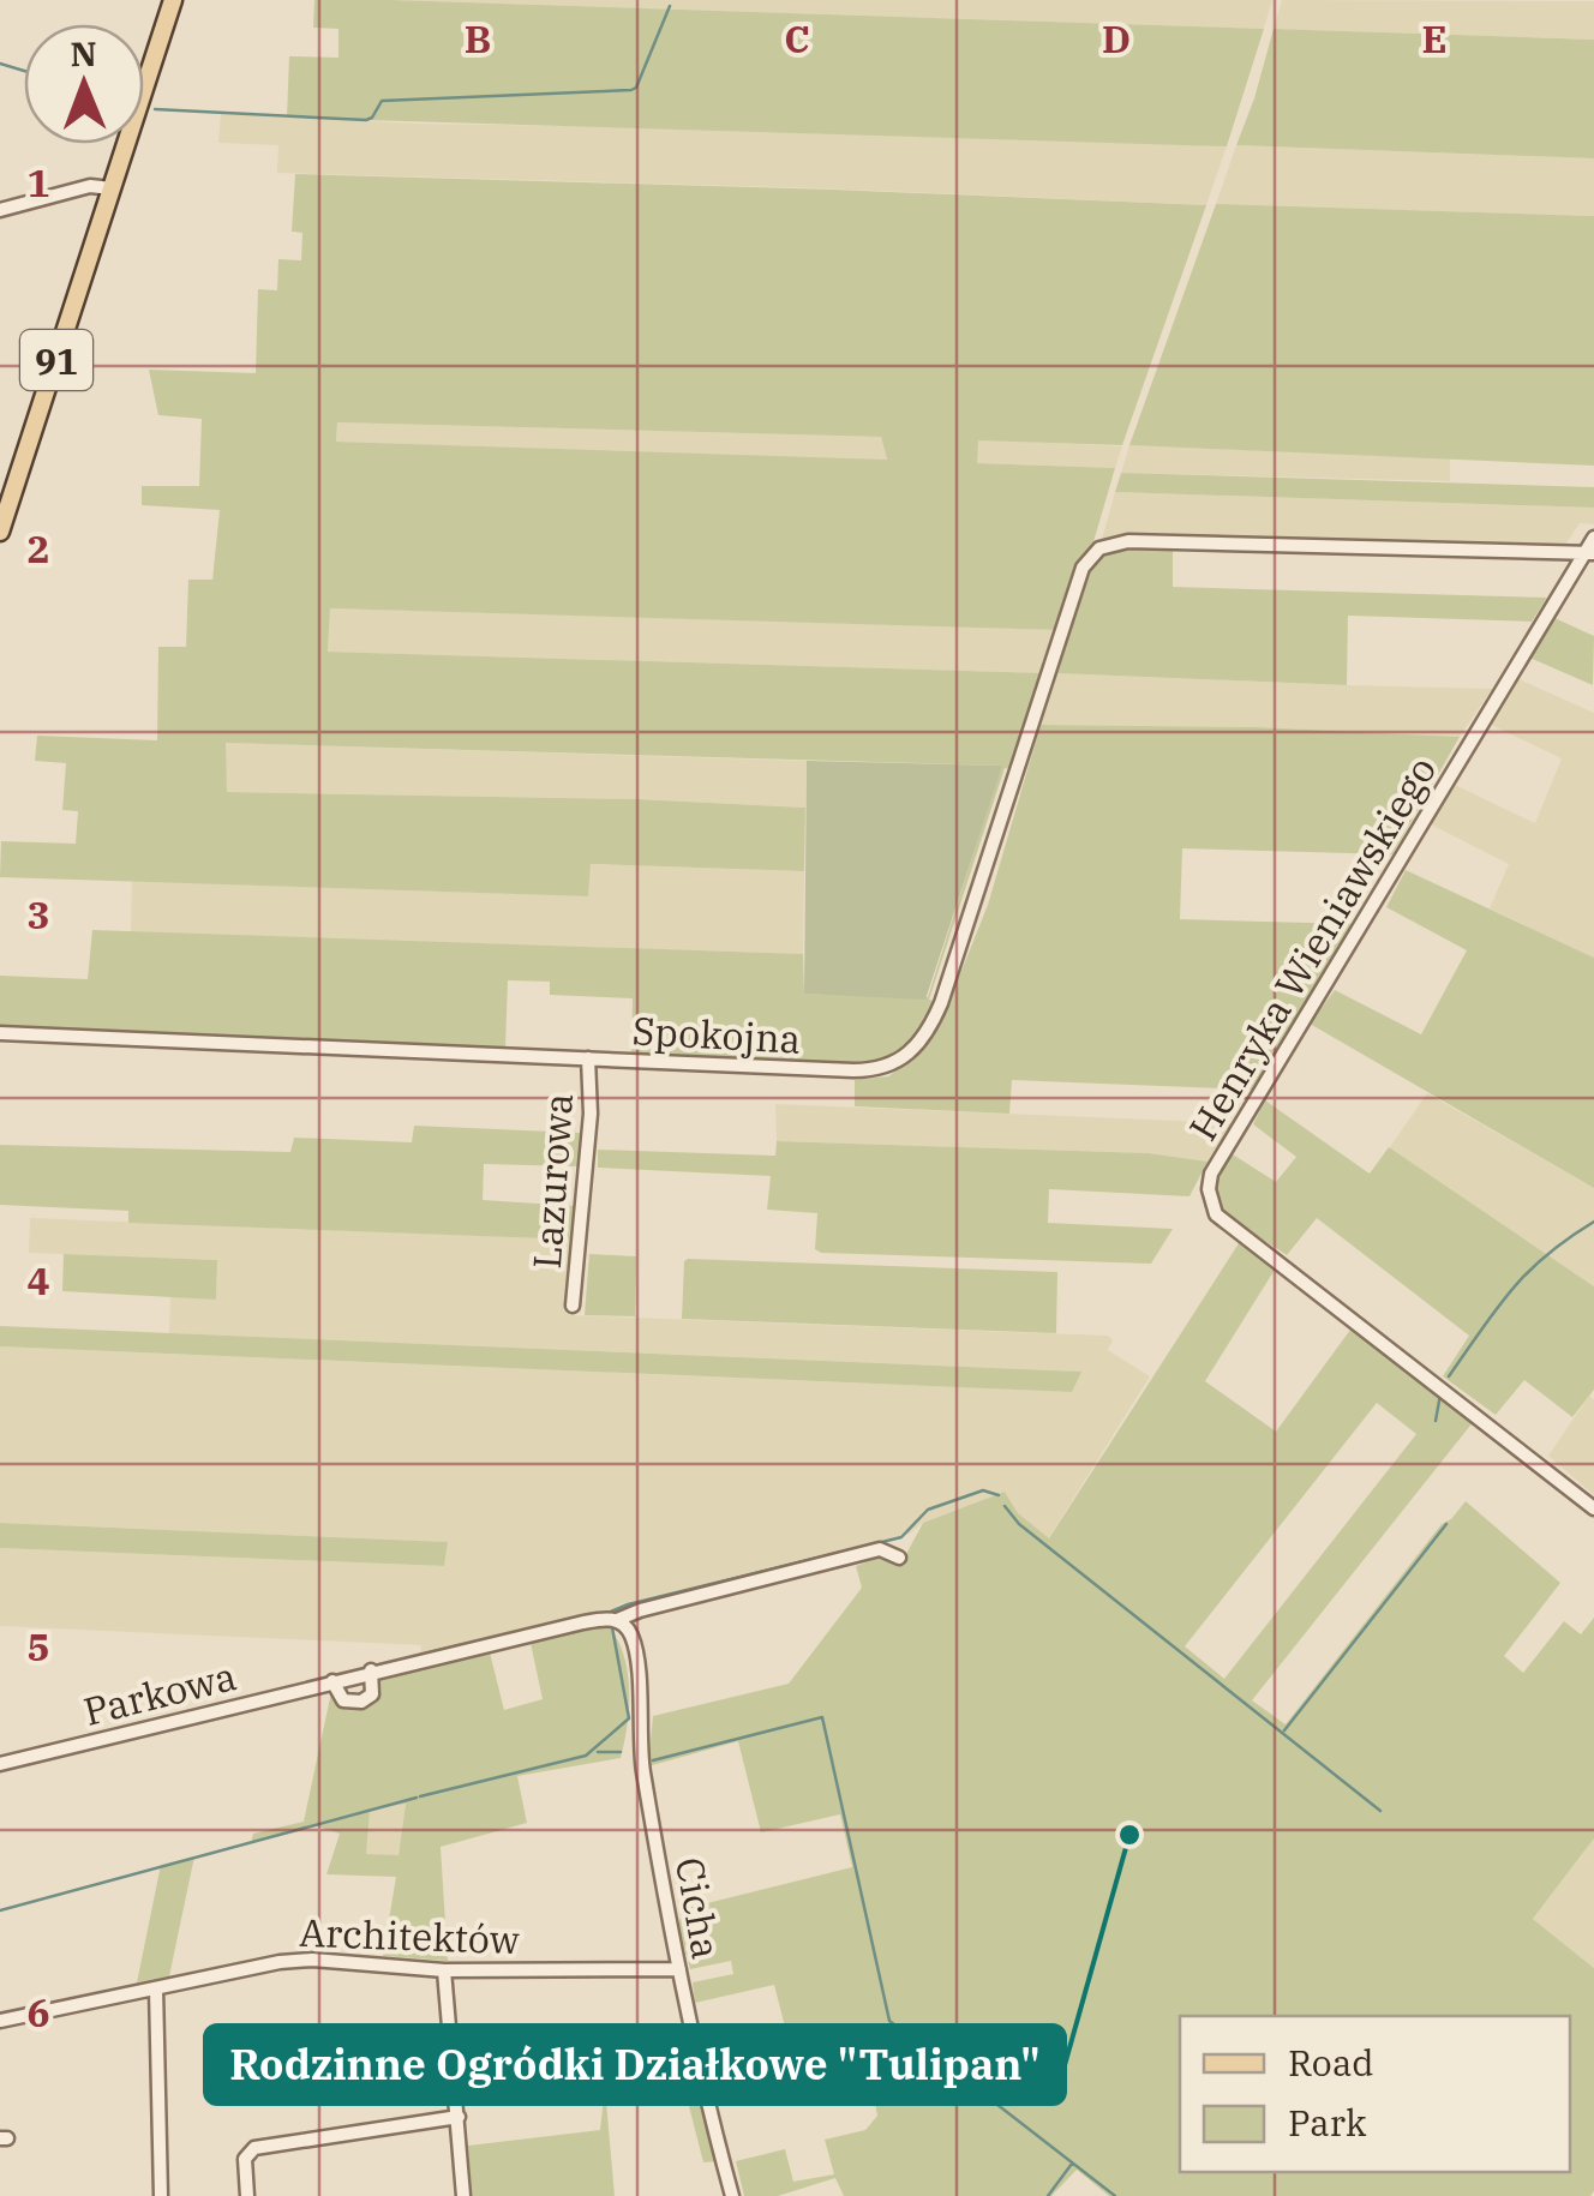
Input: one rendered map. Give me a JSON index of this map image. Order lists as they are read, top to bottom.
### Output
{
  "streets": {
    "main road": ["91"],
    "street": [
      "Henryka Wieniawskiego",
      "Spokojna",
      "Lazurowa",
      "Parkowa",
      "Cicha",
      "Architektów"
    ]
  },
  "crossings": [
    ["Henryka Wieniawskiego", "Spokojna"],
    ["Spokojna", "Lazurowa"],
    ["Parkowa", "Cicha"],
    ["Cicha", "Architektów"]
  ],
  "places": ["Rodzinne Ogródki Działkowe \"Tulipan\""],
  "legend": ["Road", "Park"],
  "north": "top",
  "grid": {
    "columns": [
      "B",
      "C",
      "D",
      "E"
    ],
    "rows": [
      "1",
      "2",
      "3",
      "4",
      "5",
      "6"
    ]
  }
}
